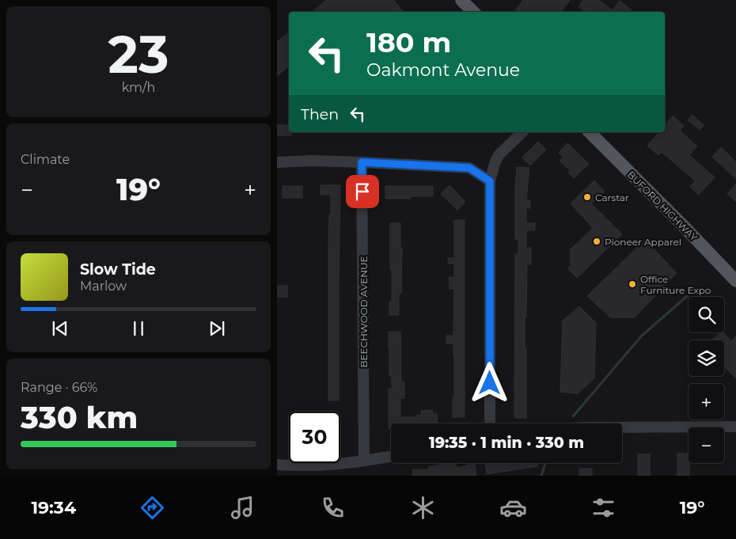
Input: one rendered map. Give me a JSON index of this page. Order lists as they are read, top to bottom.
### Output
{
  "streets": {
    "main road": ["BUFORD HIGHWAY"],
    "street": ["BEECHWOOD AVENUE"]
  },
  "places": ["Carstar", "Pioneer Apparel", "Office Furniture Expo"],
  "page": {
    "tile": [
      ["23", "km/h"],
      "Climate",
      ["Range · 66%", "330 km"]
    ],
    "turn": ["180 m", "Oakmont Avenue"],
    "then": "Then",
    "heat": ["−", "19°", "+"],
    "song": ["Slow Tide", "Marlow"],
    "map_buttons": ["+", "−"],
    "limit": "30",
    "trip": "19:35 · 1 min · 330 m",
    "tabs": ["19:34", "19°"]
  }
}
